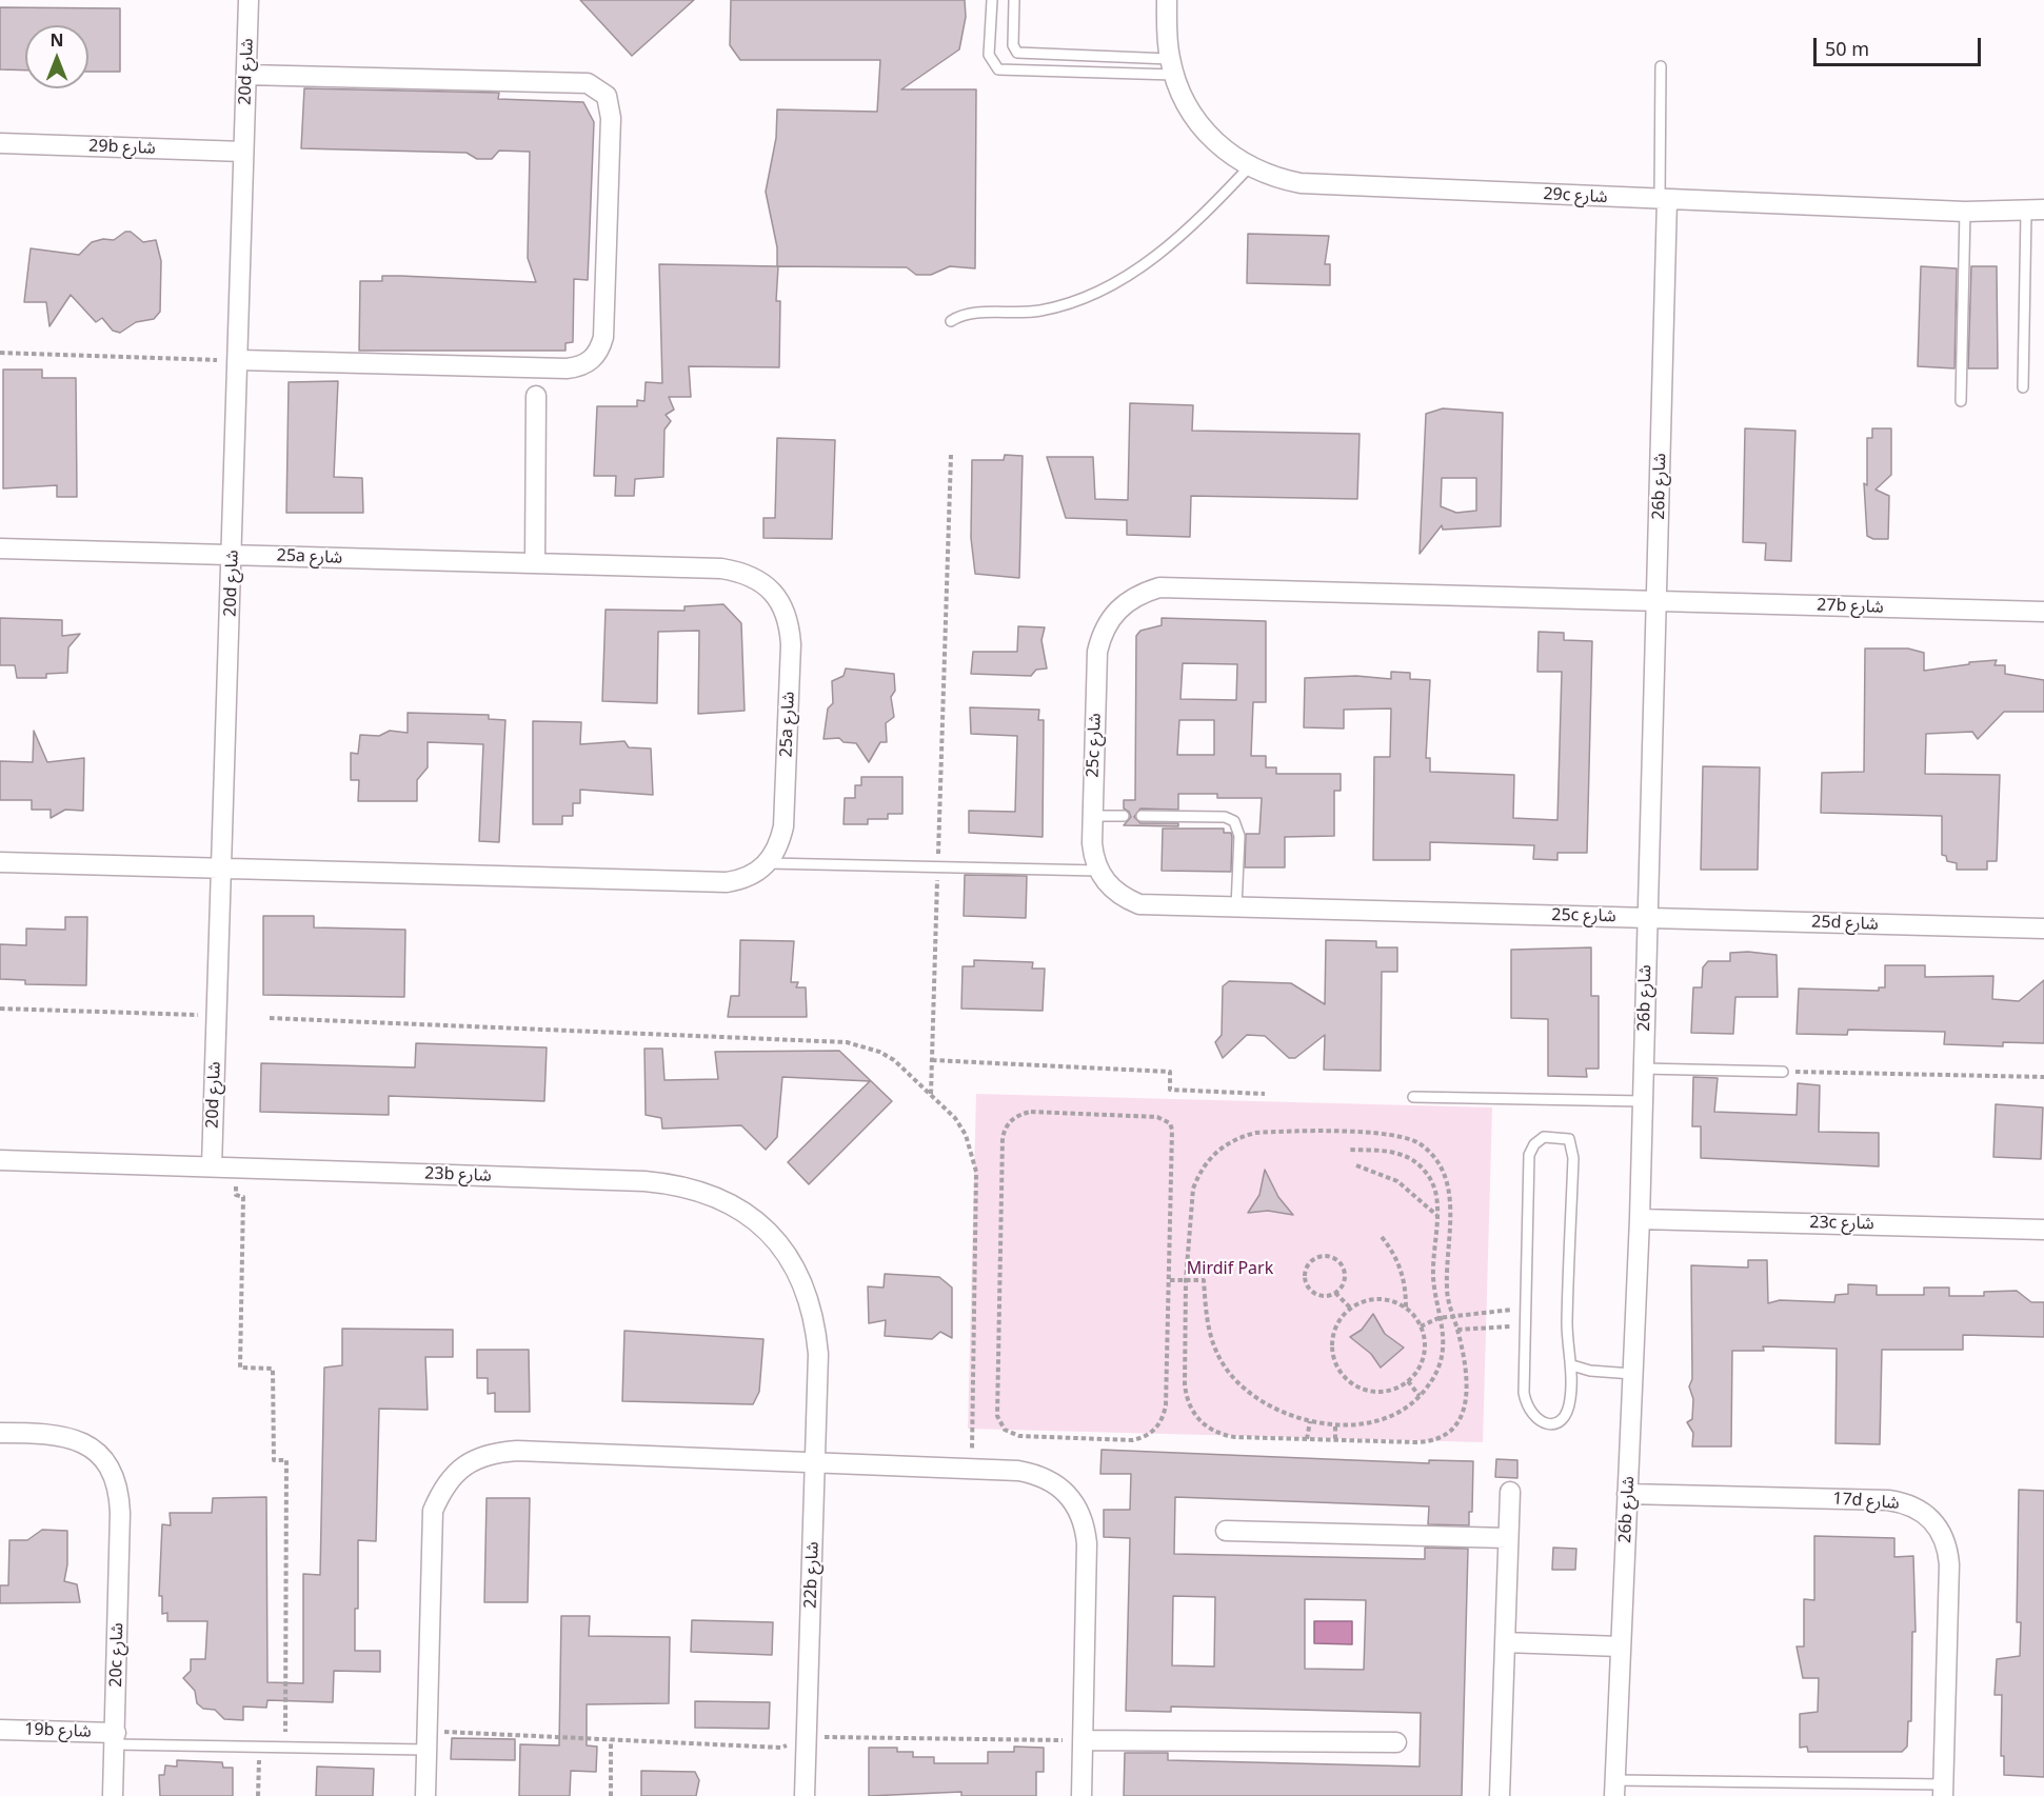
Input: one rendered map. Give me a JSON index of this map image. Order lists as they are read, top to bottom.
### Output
{
  "streets": {
    "street": [
      "20d شارع",
      "29b شارع",
      "29c شارع",
      "26b شارع",
      "25a شارع",
      "27b شارع",
      "25c شارع",
      "25d شارع",
      "23b شارع",
      "23c شارع",
      "17d شارع",
      "22b شارع",
      "20c شارع",
      "19b شارع"
    ]
  },
  "crossings": [
    ["20d شارع", "29b شارع"],
    ["20d شارع", "25a شارع"],
    ["20d شارع", "23b شارع"],
    ["29c شارع", "26b شارع"],
    ["26b شارع", "27b شارع"],
    ["26b شارع", "25c شارع"],
    ["26b شارع", "25d شارع"],
    ["26b شارع", "23c شارع"],
    ["26b شارع", "17d شارع"],
    ["27b شارع", "25c شارع"],
    ["25c شارع", "25d شارع"],
    ["23b شارع", "22b شارع"],
    ["20c شارع", "19b شارع"]
  ],
  "parks": ["Mirdif Park"],
  "scale_bar": "50 m",
  "north": "top"
}
